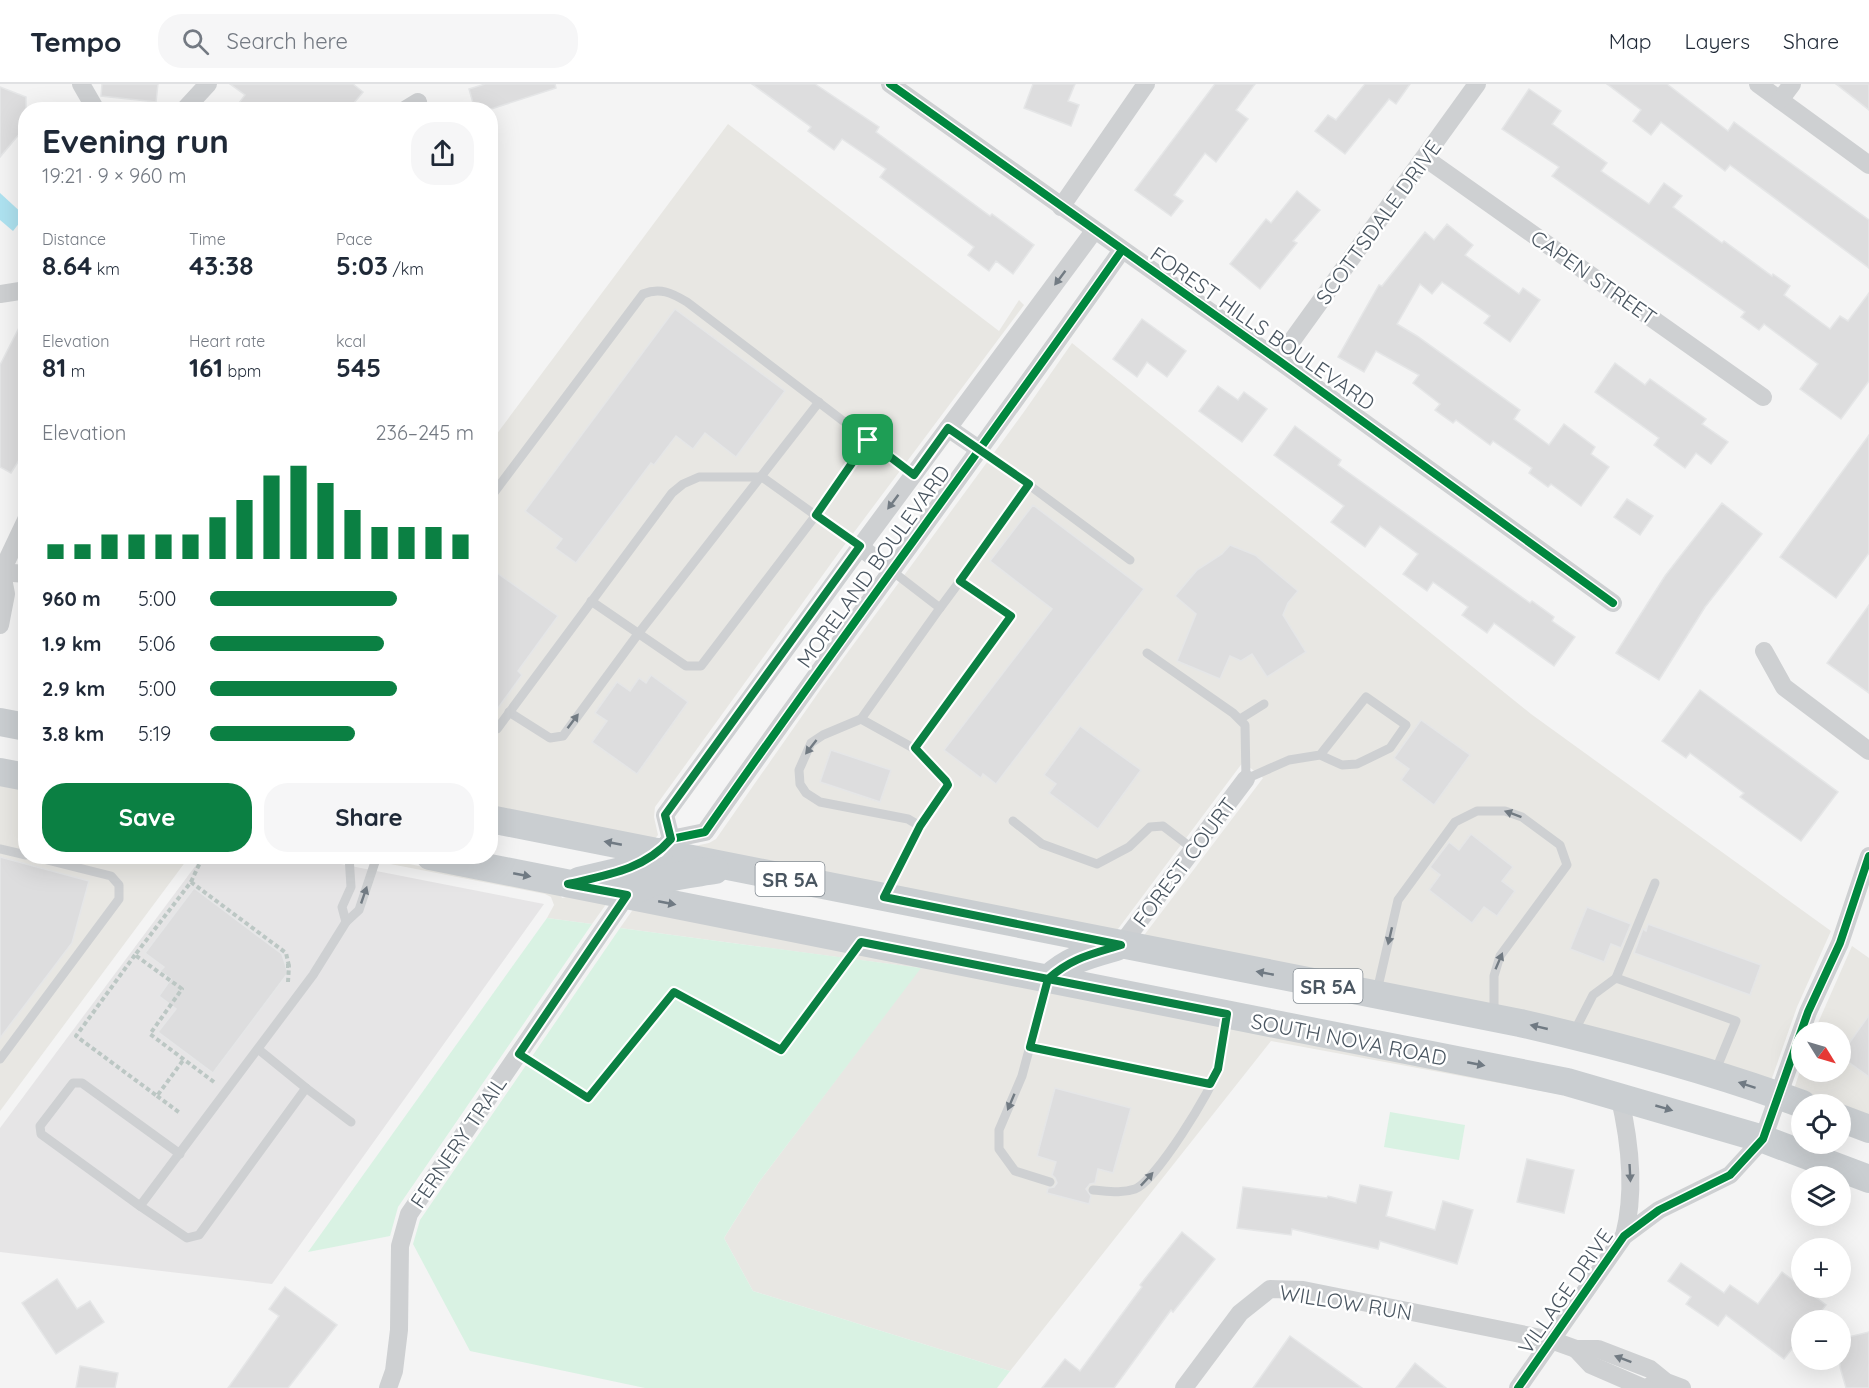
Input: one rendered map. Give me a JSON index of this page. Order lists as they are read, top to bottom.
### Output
{
  "streets": {
    "main road": ["SR 5A", "SOUTH NOVA ROAD"],
    "street": [
      "SCOTTSDALE DRIVE",
      "CAPEN STREET",
      "FOREST HILLS BOULEVARD",
      "MORELAND BOULEVARD",
      "FOREST COURT",
      "FERNERY TRAIL",
      "VILLAGE DRIVE",
      "WILLOW RUN"
    ]
  },
  "crossings": [
    ["SCOTTSDALE DRIVE", "CAPEN STREET"],
    ["SCOTTSDALE DRIVE", "FOREST HILLS BOULEVARD"],
    ["FOREST HILLS BOULEVARD", "MORELAND BOULEVARD"],
    ["MORELAND BOULEVARD", "SR 5A"],
    ["FOREST COURT", "SR 5A"],
    ["SOUTH NOVA ROAD", "FERNERY TRAIL"],
    ["SOUTH NOVA ROAD", "VILLAGE DRIVE"],
    ["VILLAGE DRIVE", "WILLOW RUN"]
  ],
  "north": "bottom right",
  "page": {
    "header": "Tempo",
    "search": "Search here",
    "nav": ["Map", "Layers", "Share"],
    "heading": ["Evening run", "19:21 · 9 × 960 m"],
    "stats": [
      ["Distance", "8.64 km"],
      ["Time", "43:38"],
      ["Pace", "5:03 /km"],
      ["Elevation", "81 m"],
      ["Heart rate", "161 bpm"],
      ["kcal", "545"]
    ],
    "chart": ["Elevation", "236–245 m"],
    "list": [
      {
        "name": "960 m",
        "note": "5:00"
      },
      {
        "name": "1.9 km",
        "note": "5:06"
      },
      {
        "name": "2.9 km",
        "note": "5:00"
      },
      {
        "name": "3.8 km",
        "note": "5:19"
      }
    ],
    "buttons": ["Save", "Share"],
    "map_buttons": ["+", "−"]
  }
}
